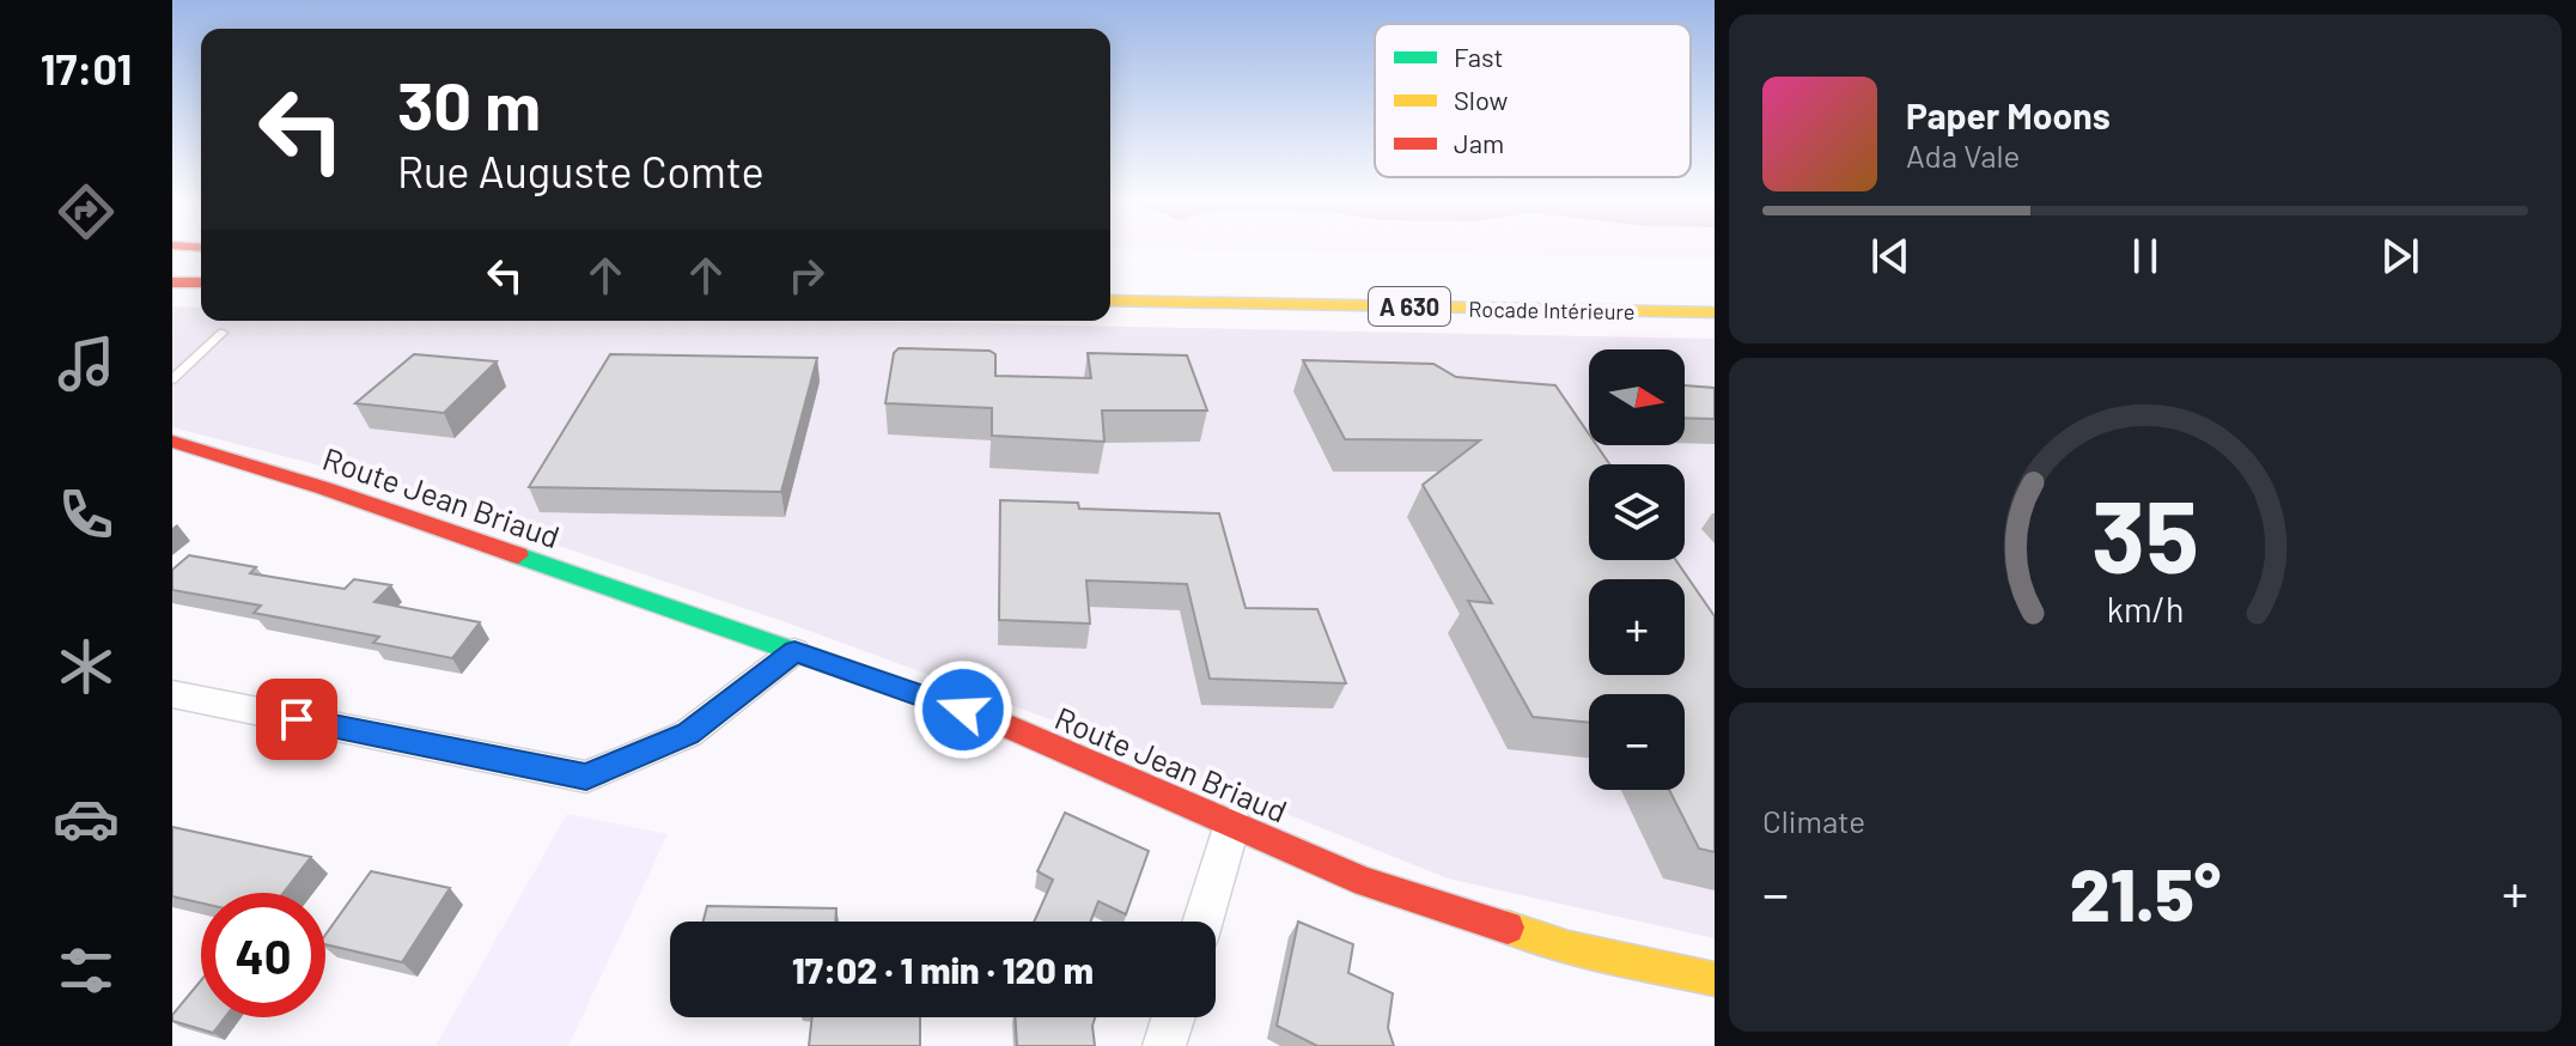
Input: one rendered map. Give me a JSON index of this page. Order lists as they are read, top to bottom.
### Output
{
  "streets": {
    "main road": ["A 630", "Rocade Intérieure", "Route Jean Briaud"]
  },
  "legend": ["Fast", "Slow", "Jam"],
  "north": "right",
  "page": {
    "tabs": "17:01",
    "turn": ["30 m", "Rue Auguste Comte"],
    "song": ["Paper Moons", "Ada Vale"],
    "map_buttons": ["+", "−"],
    "tile": "Climate",
    "heat": ["−", "21.5°", "+"],
    "limit": "40",
    "trip": "17:02 · 1 min · 120 m",
    "gauge": ["35", "km/h"]
  }
}
